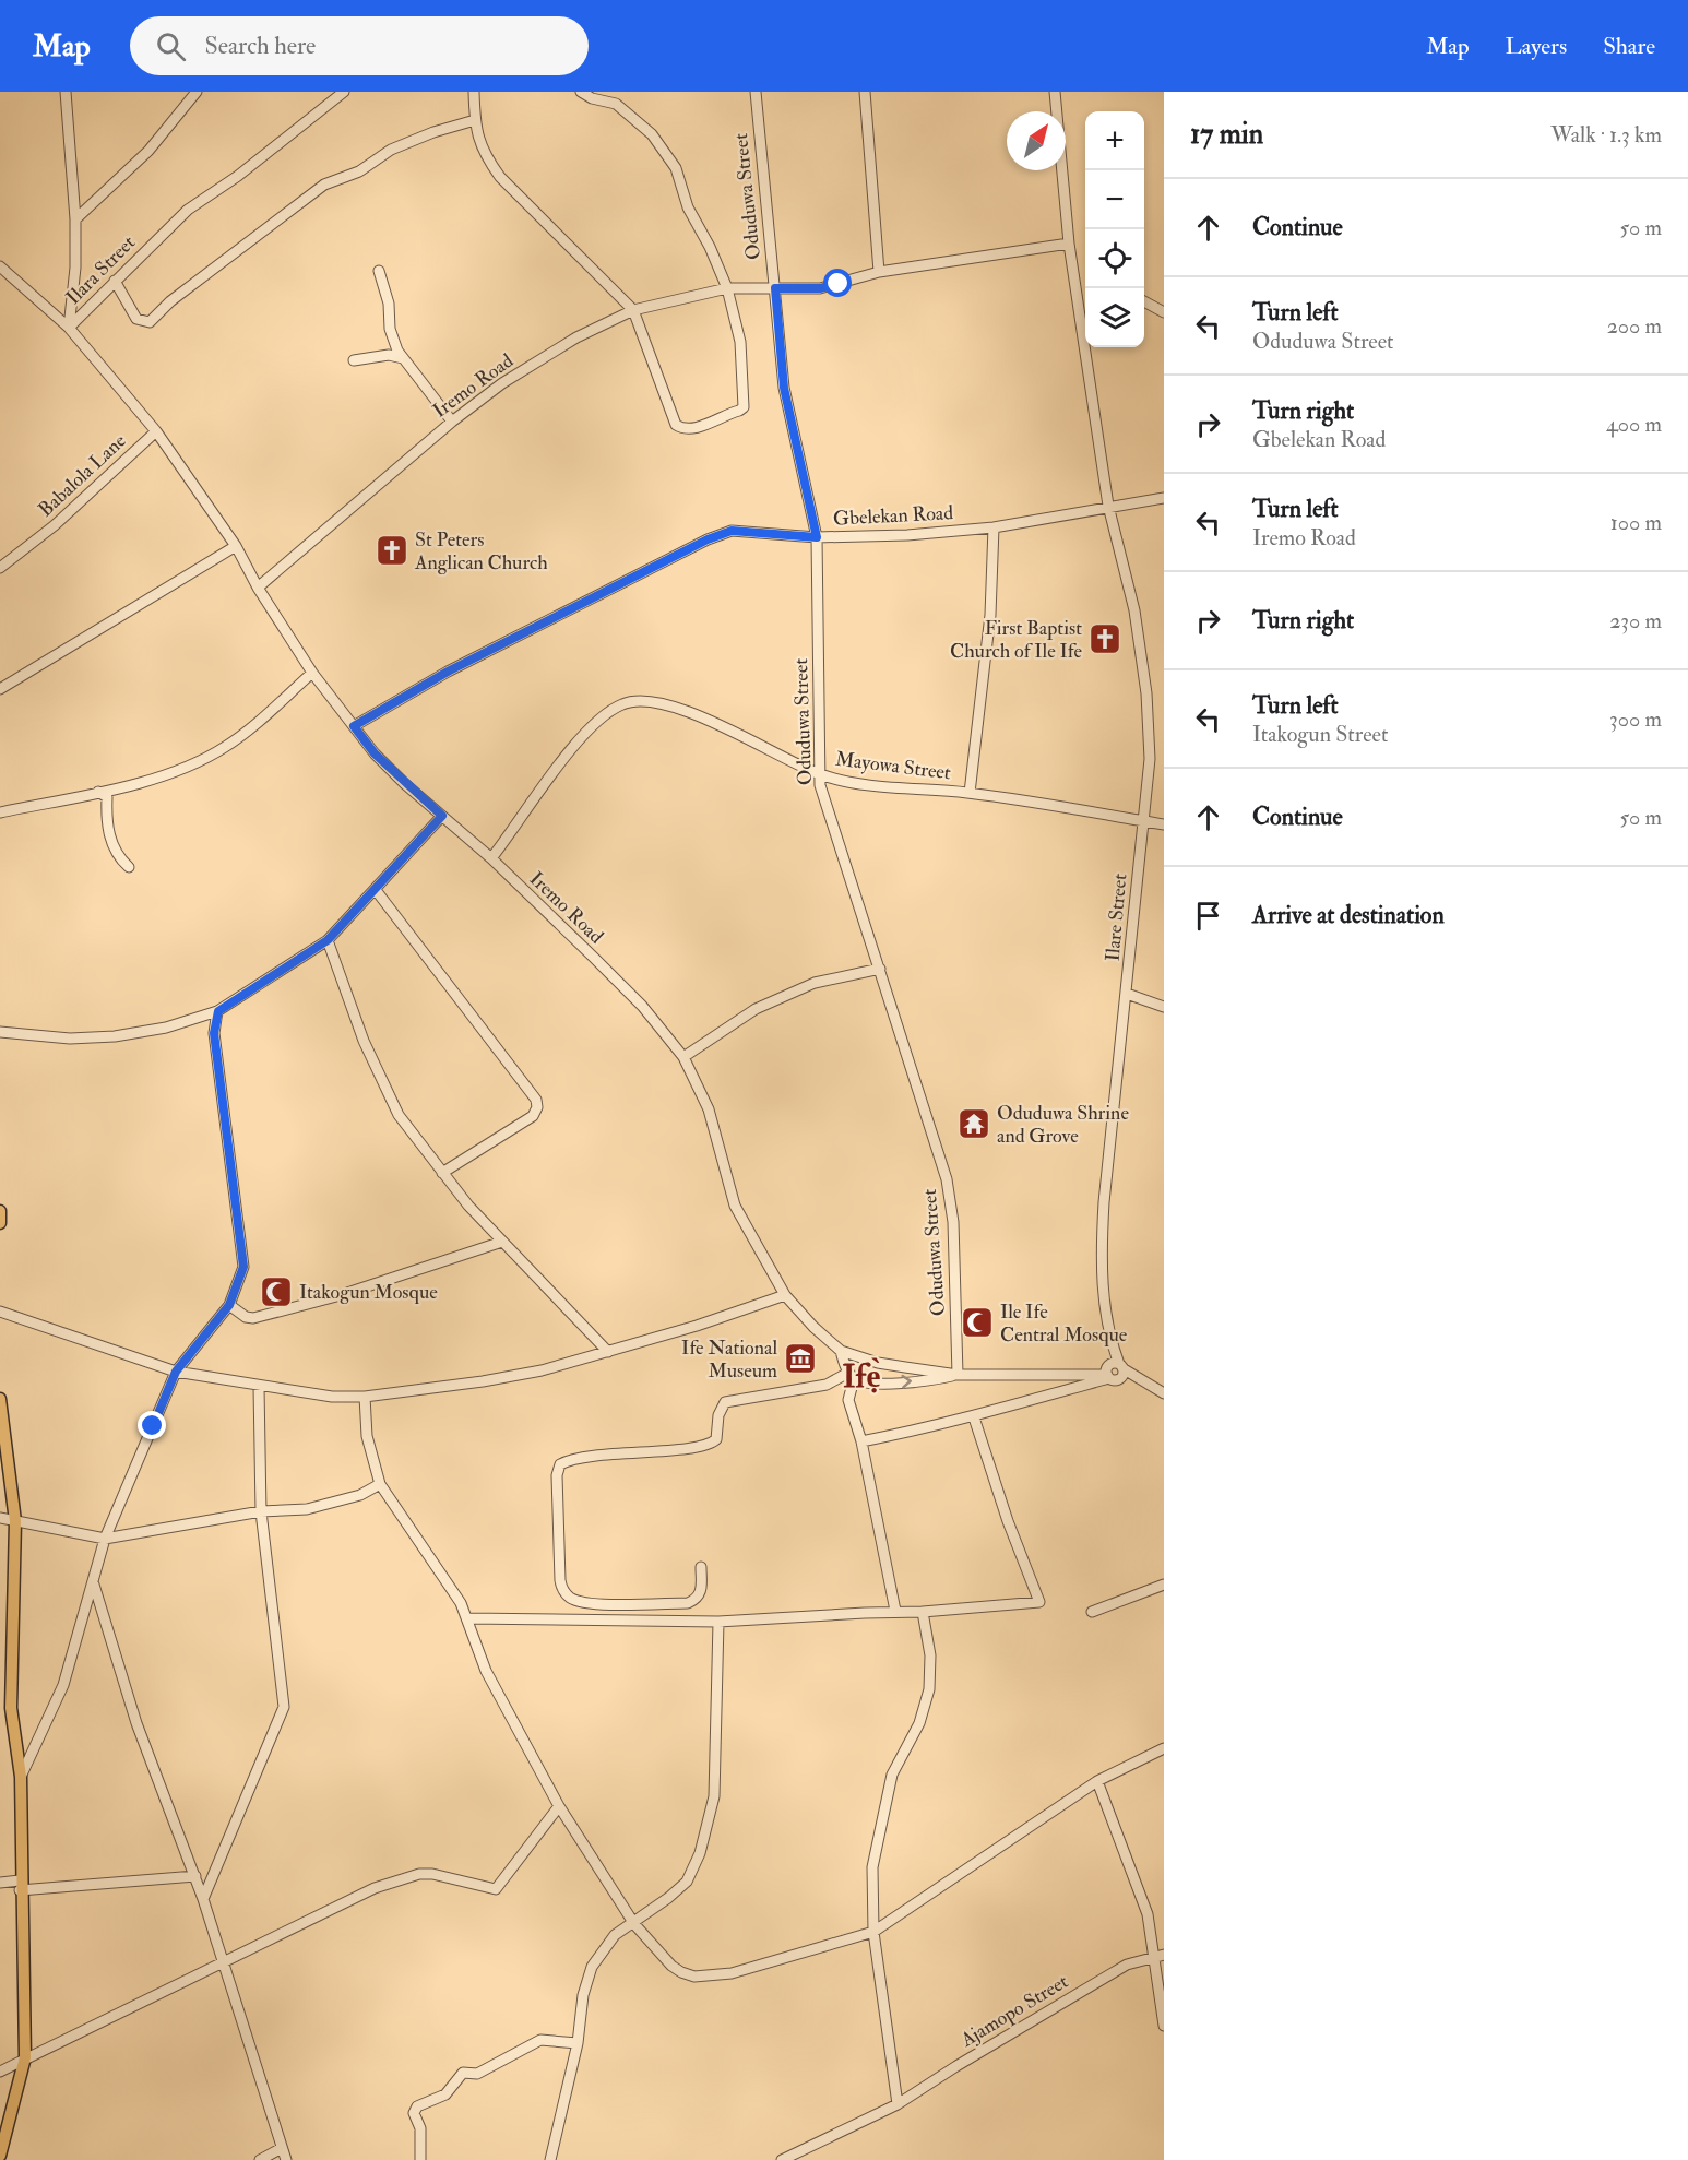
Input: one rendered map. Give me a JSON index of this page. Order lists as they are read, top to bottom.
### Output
{
  "streets": {
    "street": [
      "Oduduwa Street",
      "Ilara Street",
      "Iremo Road",
      "Babalola Lane",
      "Gbelekan Road",
      "Mayowa Street",
      "Ilare Street",
      "Ajamopo Street"
    ]
  },
  "crossings": [
    ["Oduduwa Street", "Iremo Road"],
    ["Oduduwa Street", "Gbelekan Road"],
    ["Oduduwa Street", "Mayowa Street"],
    ["Ilara Street", "Iremo Road"],
    ["Iremo Road", "Babalola Lane"],
    ["Iremo Road", "Gbelekan Road"],
    ["Iremo Road", "Mayowa Street"],
    ["Iremo Road", "Ilare Street"],
    ["Gbelekan Road", "Ilare Street"],
    ["Mayowa Street", "Ilare Street"]
  ],
  "districts": ["Ifẹ̀"],
  "places": {
    "church": ["St Peters Anglican Church", "First Baptist Church of Ile Ife"],
    "temple": ["Oduduwa Shrine and Grove"],
    "mosque": ["Itakogun Mosque", "Ile Ife Central Mosque"],
    "museum": ["Ife National Museum"]
  },
  "north": "top right",
  "page": {
    "header": "Map",
    "search": "Search here",
    "nav": ["Map", "Layers", "Share"],
    "heading": ["17 min", "Walk · 1.3 km"],
    "map_buttons": ["+", "−"],
    "list": [
      ["Continue", "50 m"],
      ["Turn left", "Oduduwa Street", "200 m"],
      ["Turn right", "Gbelekan Road", "400 m"],
      ["Turn left", "Iremo Road", "100 m"],
      ["Turn right", "230 m"],
      ["Turn left", "Itakogun Street", "300 m"],
      ["Continue", "50 m"],
      "Arrive at destination"
    ]
  }
}
